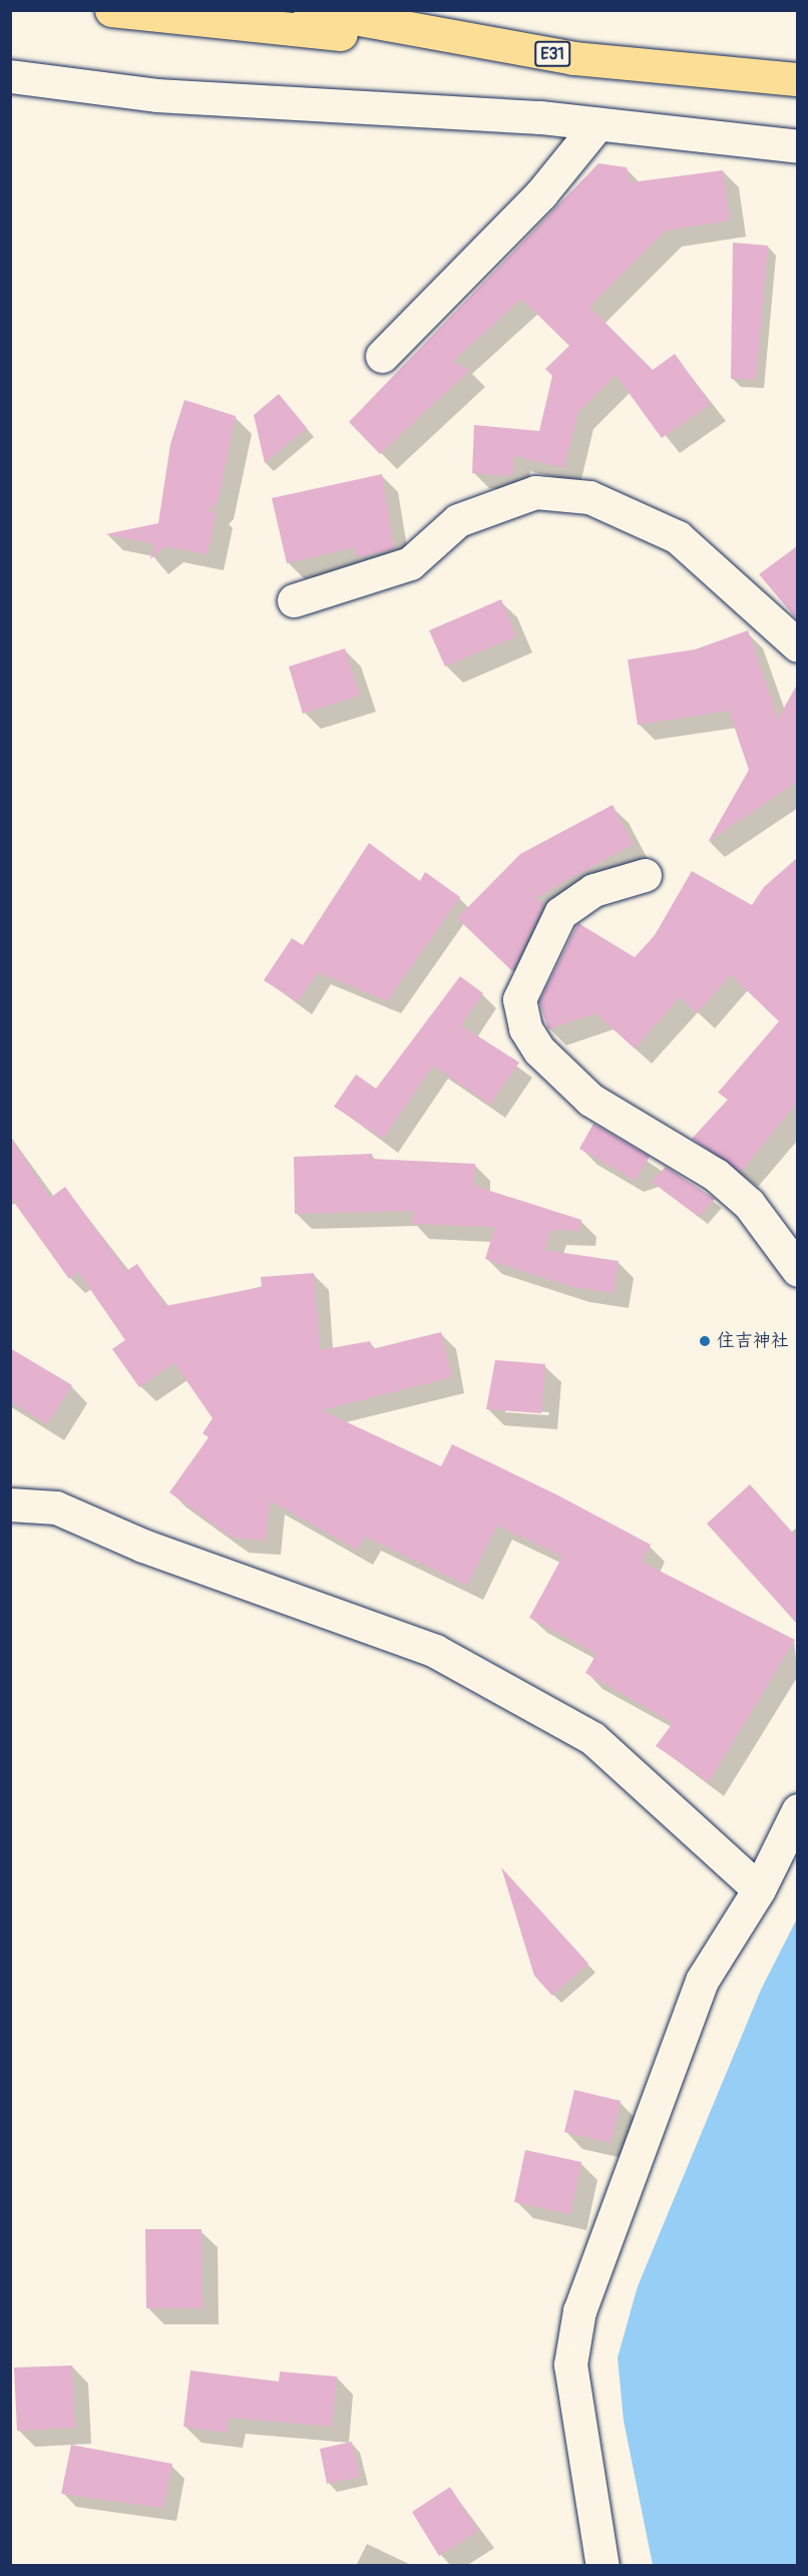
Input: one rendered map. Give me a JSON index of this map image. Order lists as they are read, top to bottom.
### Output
{
  "streets": {
    "highway": ["E31"]
  },
  "places": ["住吉神社"]
}
